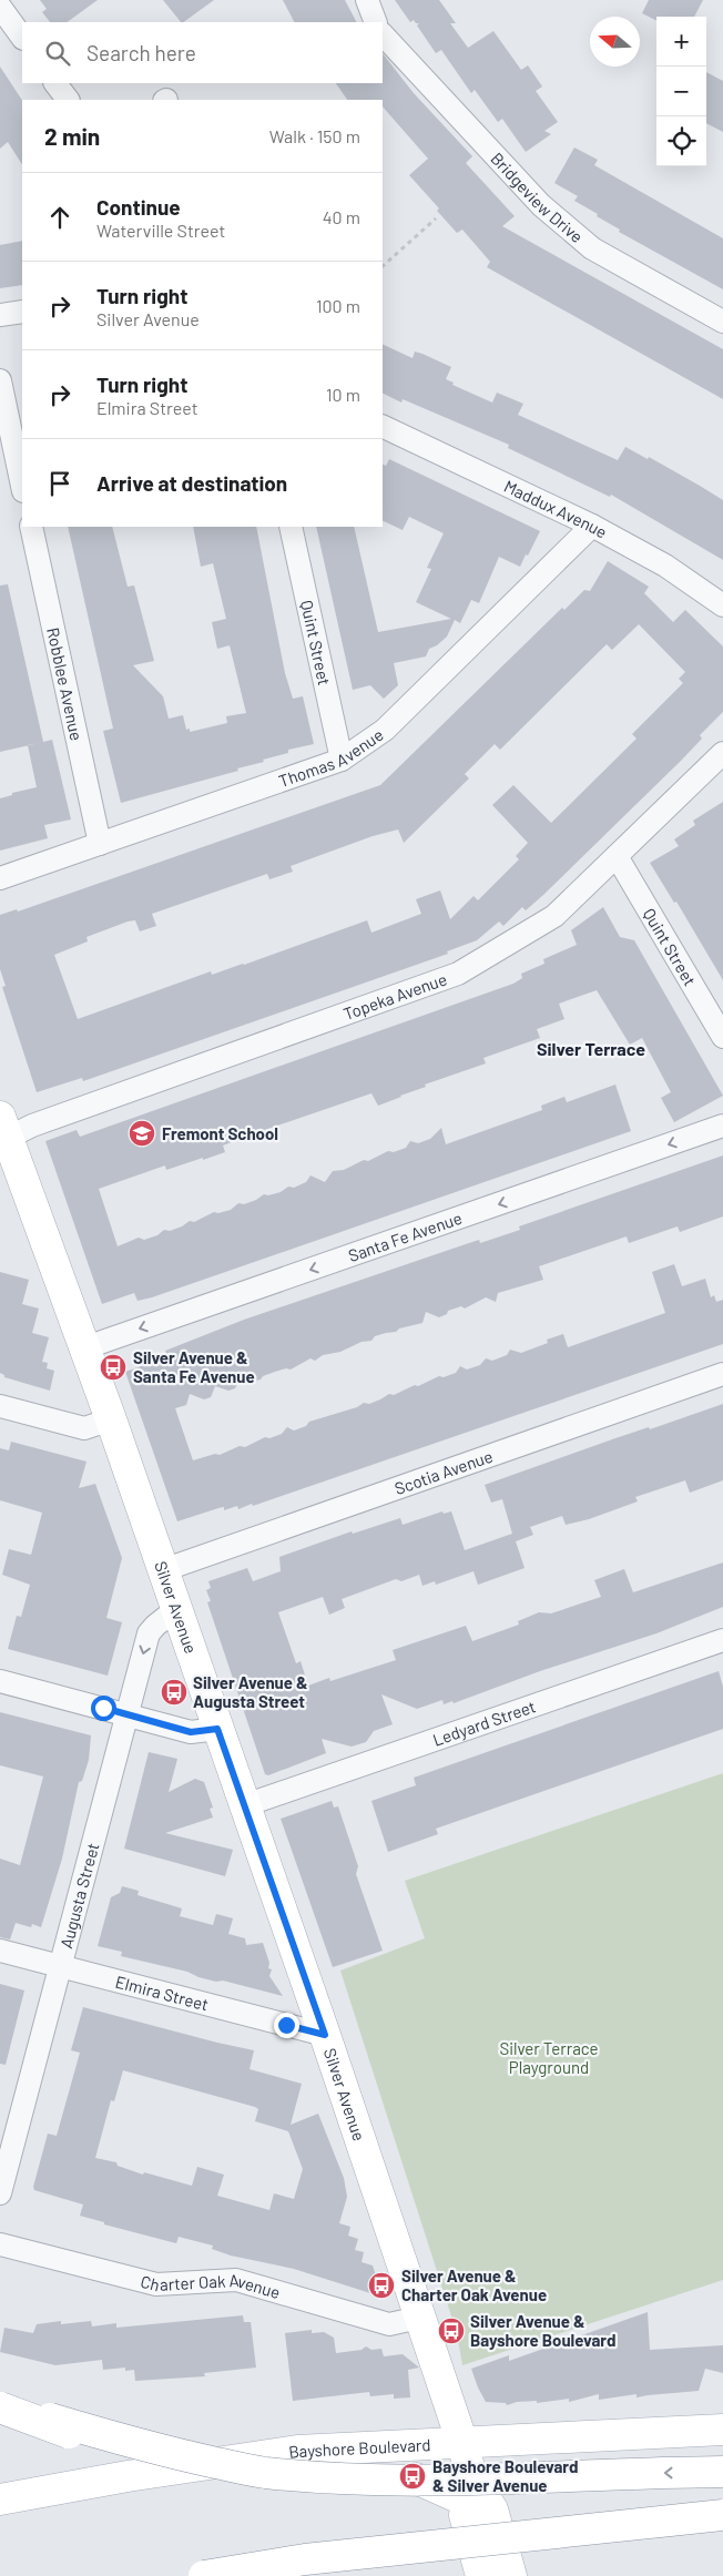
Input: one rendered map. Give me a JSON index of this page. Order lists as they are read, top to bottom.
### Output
{
  "streets": {
    "main road": ["Silver Avenue", "Bayshore Boulevard"],
    "street": [
      "Bridgeview Drive",
      "Maddux Avenue",
      "Quint Street",
      "Robblee Avenue",
      "Thomas Avenue",
      "Topeka Avenue",
      "Santa Fe Avenue",
      "Scotia Avenue",
      "Ledyard Street",
      "Augusta Street",
      "Elmira Street",
      "Charter Oak Avenue"
    ]
  },
  "crossings": [
    ["Maddux Avenue", "Thomas Avenue"],
    ["Quint Street", "Thomas Avenue"],
    ["Quint Street", "Topeka Avenue"],
    ["Robblee Avenue", "Thomas Avenue"],
    ["Topeka Avenue", "Silver Avenue"],
    ["Santa Fe Avenue", "Silver Avenue"],
    ["Scotia Avenue", "Silver Avenue"],
    ["Silver Avenue", "Ledyard Street"],
    ["Silver Avenue", "Augusta Street"],
    ["Silver Avenue", "Elmira Street"],
    ["Silver Avenue", "Charter Oak Avenue"],
    ["Silver Avenue", "Bayshore Boulevard"],
    ["Augusta Street", "Elmira Street"]
  ],
  "one_way": ["Santa Fe Avenue"],
  "districts": ["Silver Terrace"],
  "parks": ["Silver Terrace Playground"],
  "places": {
    "school or university": ["Fremont School"],
    "bus stop": [
      "Silver Avenue & Santa Fe Avenue",
      "Silver Avenue & Augusta Street",
      "Silver Avenue & Charter Oak Avenue",
      "Silver Avenue & Bayshore Boulevard",
      "Bayshore Boulevard & Silver Avenue"
    ]
  },
  "north": "left",
  "page": {
    "map_buttons": ["+", "−"],
    "search": "Search here",
    "heading": ["2 min", "Walk · 150 m"],
    "list": [
      ["Continue", "Waterville Street", "40 m"],
      ["Turn right", "Silver Avenue", "100 m"],
      ["Turn right", "Elmira Street", "10 m"],
      "Arrive at destination"
    ]
  }
}
